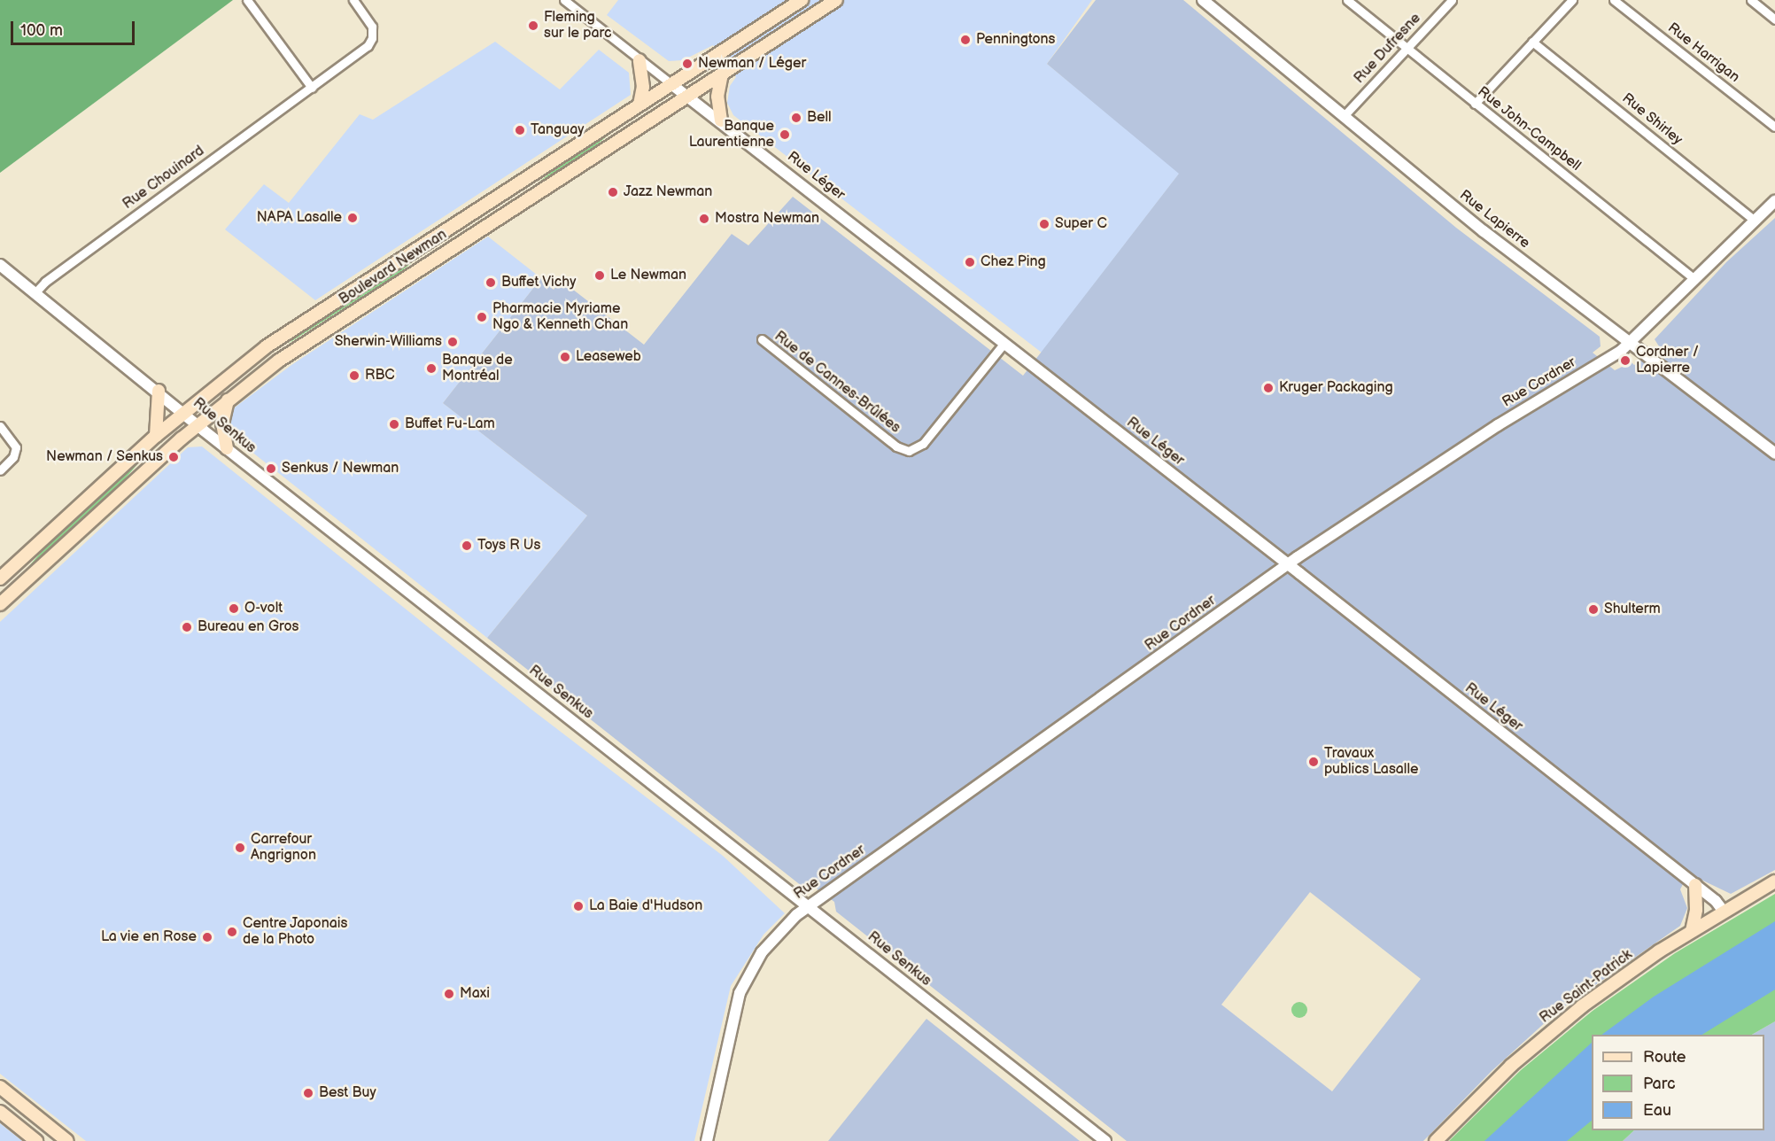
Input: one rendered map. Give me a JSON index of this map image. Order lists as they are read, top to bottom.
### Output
{
  "streets": {
    "main road": ["Boulevard Newman", "Rue Saint-Patrick"],
    "street": [
      "Rue Dufresne",
      "Rue Harrigan",
      "Rue Shirley",
      "Rue John-Campbell",
      "Rue Léger",
      "Rue Chouinard",
      "Rue Lapierre",
      "Rue de Cannes-Brûlées",
      "Rue Cordner",
      "Rue Senkus"
    ]
  },
  "crossings": [
    ["Rue Dufresne", "Rue John-Campbell"],
    ["Rue Dufresne", "Rue Lapierre"],
    ["Rue Shirley", "Rue Cordner"],
    ["Rue John-Campbell", "Rue Cordner"],
    ["Rue Léger", "Boulevard Newman"],
    ["Rue Léger", "Rue de Cannes-Brûlées"],
    ["Rue Léger", "Rue Cordner"],
    ["Rue Léger", "Rue Saint-Patrick"],
    ["Rue Chouinard", "Rue Senkus"],
    ["Rue Lapierre", "Rue Cordner"],
    ["Boulevard Newman", "Rue Senkus"],
    ["Rue Cordner", "Rue Senkus"]
  ],
  "places": [
    "Fleming sur le parc",
    "Penningtons",
    "Newman / Léger",
    "Bell",
    "Tanguay",
    "Banque Laurentienne",
    "Jazz Newman",
    "NAPA Lasalle",
    "Mostra Newman",
    "Super C",
    "Chez Ping",
    "Le Newman",
    "Buffet Vichy",
    "Pharmacie Myriame Ngo & Kenneth Chan",
    "Sherwin-Williams",
    "Leaseweb",
    "Cordner / Lapierre",
    "Banque de Montréal",
    "RBC",
    "Kruger Packaging",
    "Buffet Fu-Lam",
    "Newman / Senkus",
    "Senkus / Newman",
    "Toys R Us",
    "O-volt",
    "Shulterm",
    "Bureau en Gros",
    "Travaux publics Lasalle",
    "Carrefour Angrignon",
    "La Baie d'Hudson",
    "Centre Japonais de la Photo",
    "La vie en Rose",
    "Maxi",
    "Best Buy"
  ],
  "legend": ["Route", "Parc", "Eau"],
  "scale_bar": "100 m"
}
